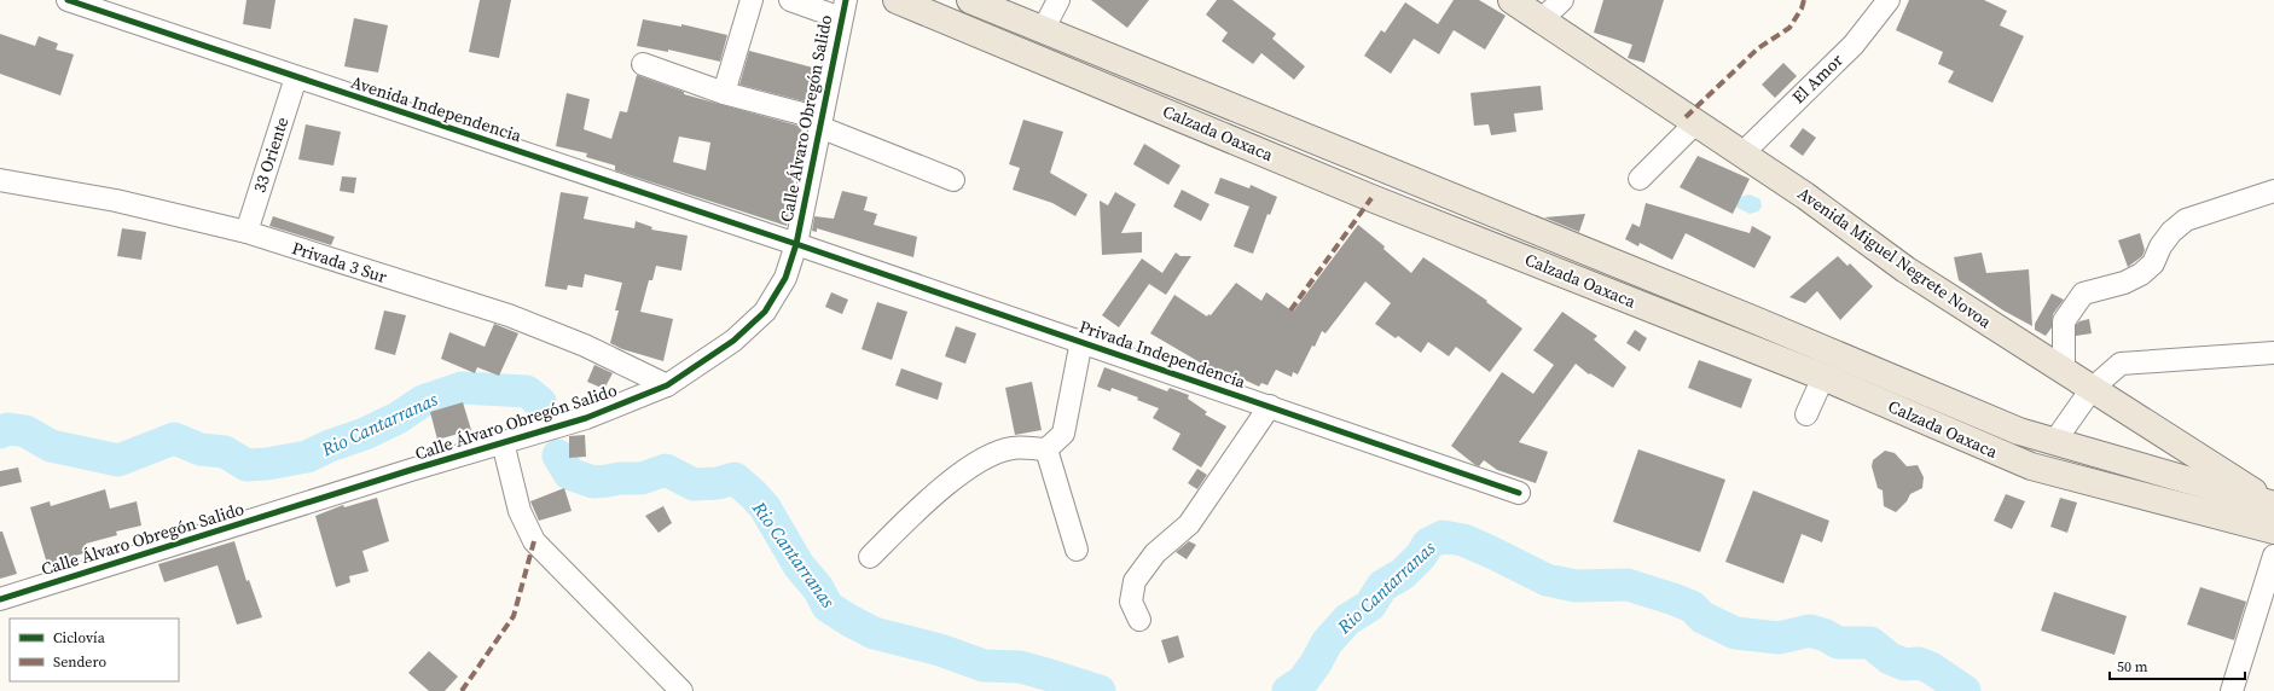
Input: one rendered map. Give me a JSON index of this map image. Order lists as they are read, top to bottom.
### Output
{
  "streets": {
    "main road": ["Calzada Oaxaca", "Avenida Miguel Negrete Novoa"],
    "street": [
      "El Amor",
      "Avenida Independencia",
      "Calle Álvaro Obregón Salido",
      "33 Oriente",
      "Privada 3 Sur",
      "Privada Independencia"
    ]
  },
  "crossings": [
    ["El Amor", "Avenida Miguel Negrete Novoa"],
    ["Avenida Independencia", "Calle Álvaro Obregón Salido"],
    ["Avenida Independencia", "33 Oriente"],
    ["Avenida Independencia", "Privada Independencia"],
    ["Calle Álvaro Obregón Salido", "Privada 3 Sur"],
    ["Calle Álvaro Obregón Salido", "Privada Independencia"],
    ["Calzada Oaxaca", "Avenida Miguel Negrete Novoa"],
    ["33 Oriente", "Privada 3 Sur"]
  ],
  "water": ["Rio Cantarranas"],
  "legend": ["Ciclovía", "Sendero"],
  "scale_bar": "50 m"
}
